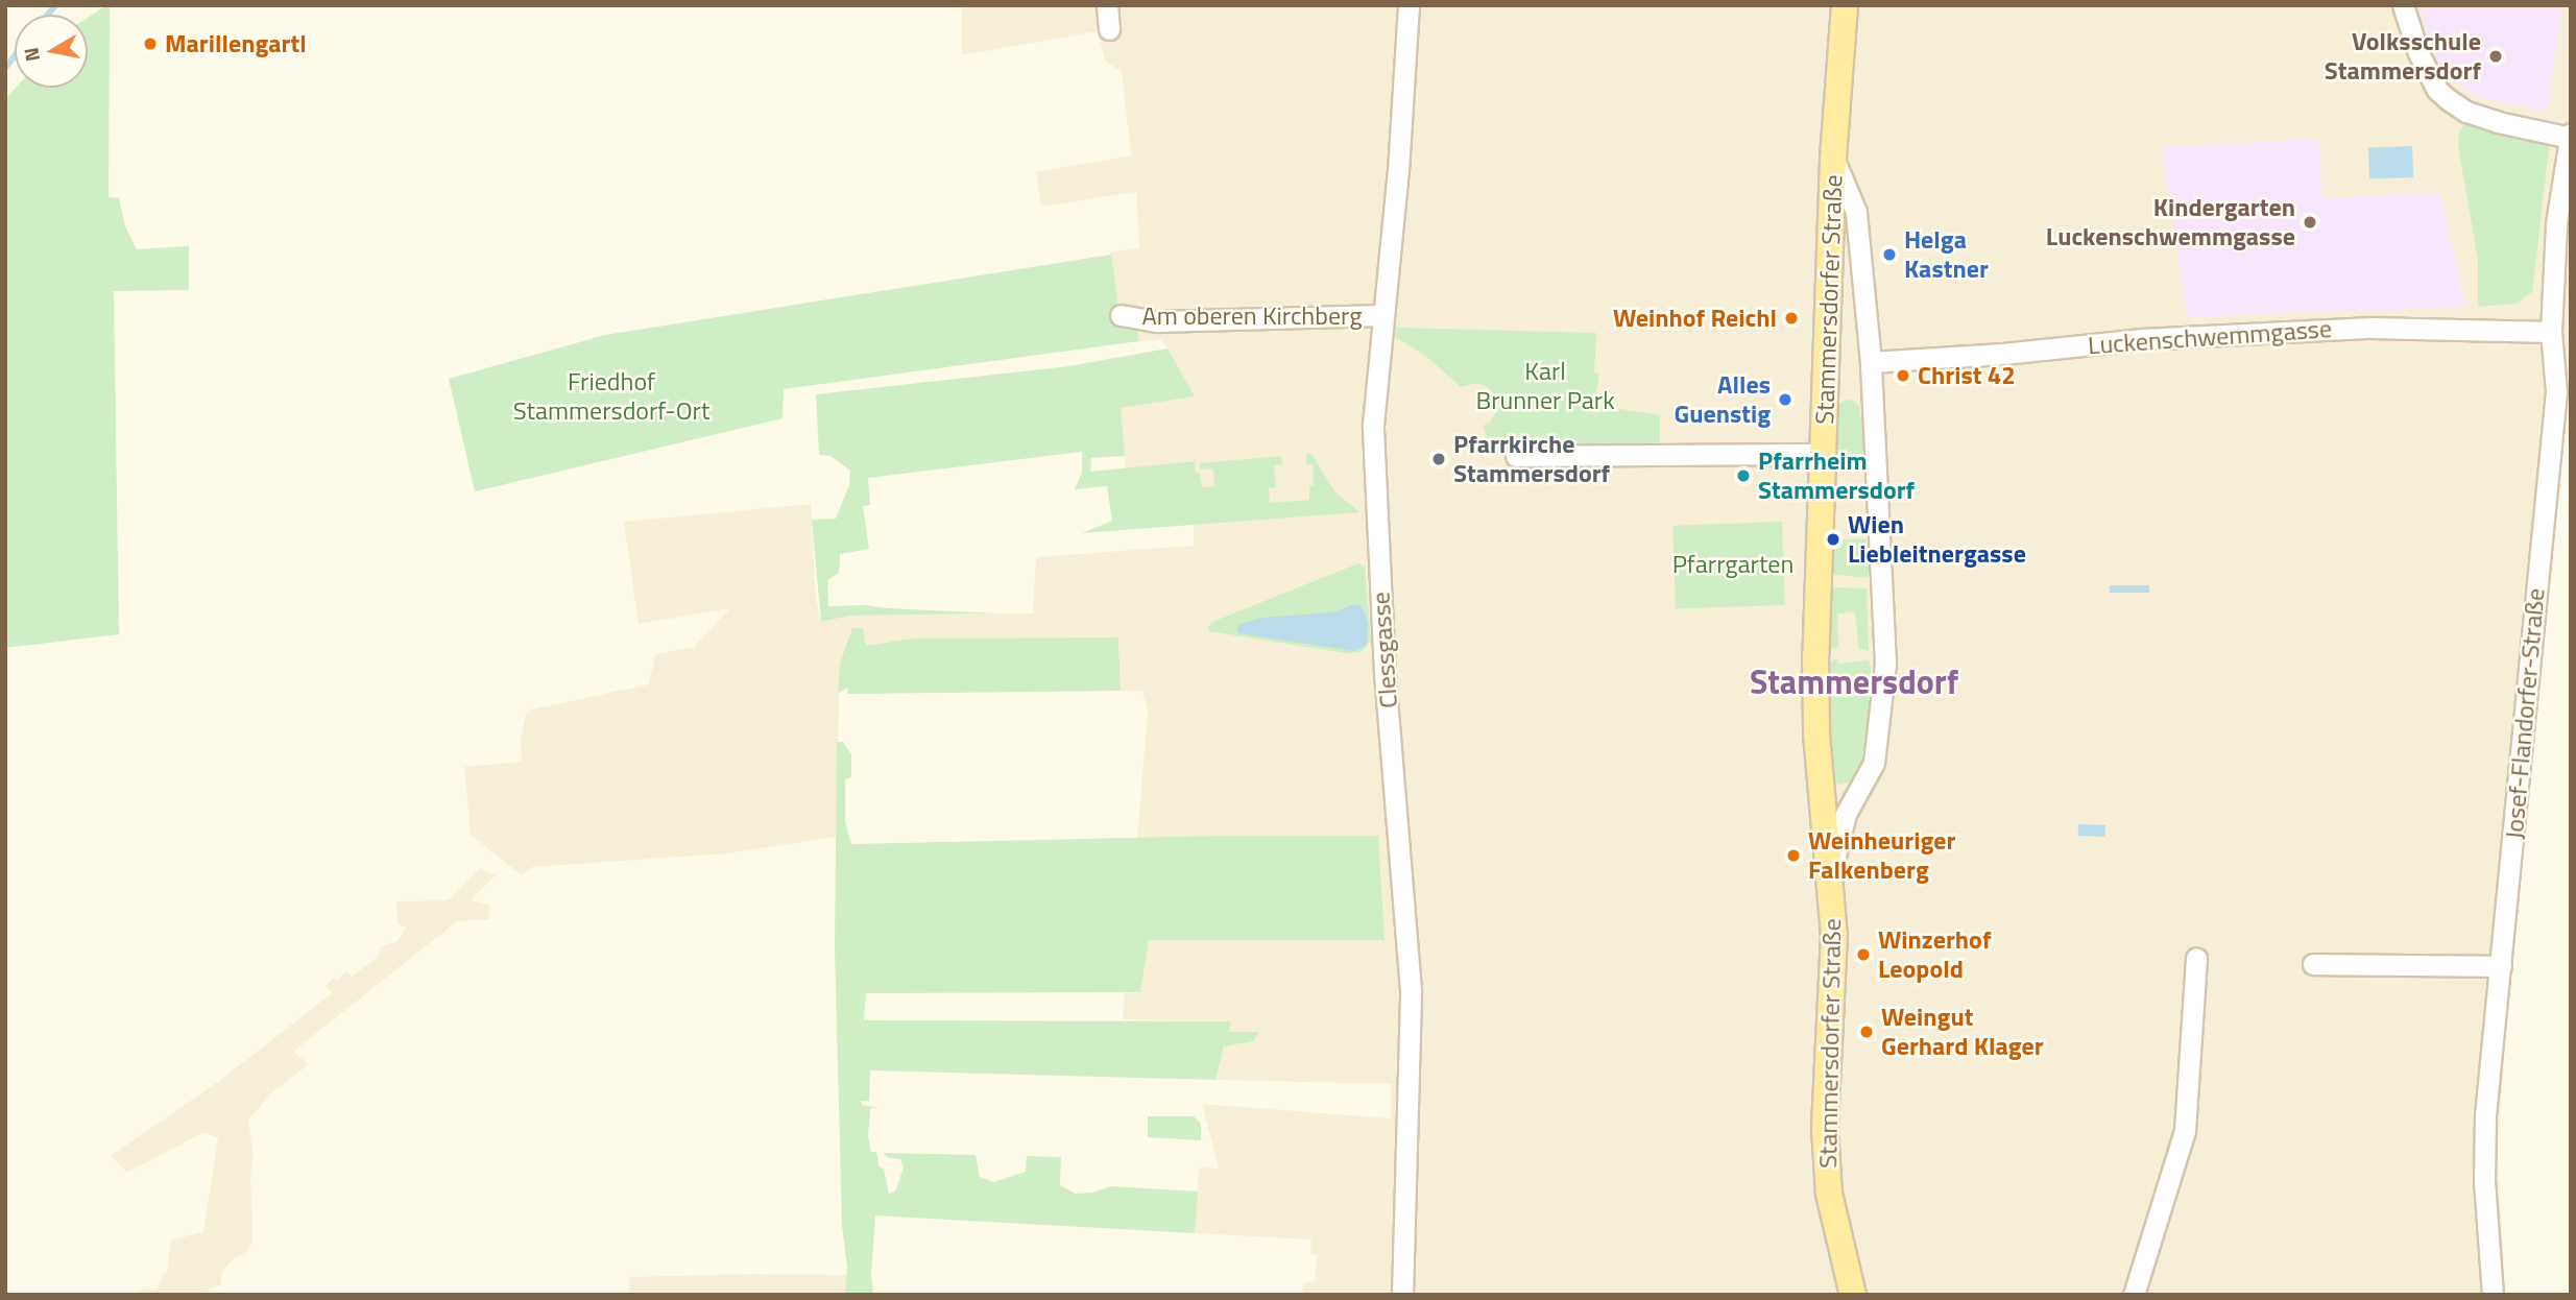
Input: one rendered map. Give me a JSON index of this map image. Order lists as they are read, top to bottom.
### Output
{
  "streets": {
    "main road": ["Stammersdorfer Straße"],
    "street": [
      "Am oberen Kirchberg",
      "Luckenschwemmgasse",
      "Clessgasse",
      "Josef-Flandorfer-Straße"
    ]
  },
  "crossings": [
    ["Stammersdorfer Straße", "Luckenschwemmgasse"],
    ["Am oberen Kirchberg", "Clessgasse"],
    ["Luckenschwemmgasse", "Josef-Flandorfer-Straße"]
  ],
  "districts": ["Stammersdorf"],
  "parks": ["Karl Brunner Park", "Friedhof Stammersdorf-Ort", "Pfarrgarten"],
  "places": [
    "Marillengartl",
    "Volksschule Stammersdorf",
    "Kindergarten Luckenschwemmgasse",
    "Helga Kastner",
    "Weinhof Reichl",
    "Christ 42",
    "Alles Guenstig",
    "Pfarrkirche Stammersdorf",
    "Pfarrheim Stammersdorf",
    "Wien Liebleitnergasse",
    "Weinheuriger Falkenberg",
    "Winzerhof Leopold",
    "Weingut Gerhard Klager"
  ],
  "north": "left"
}
